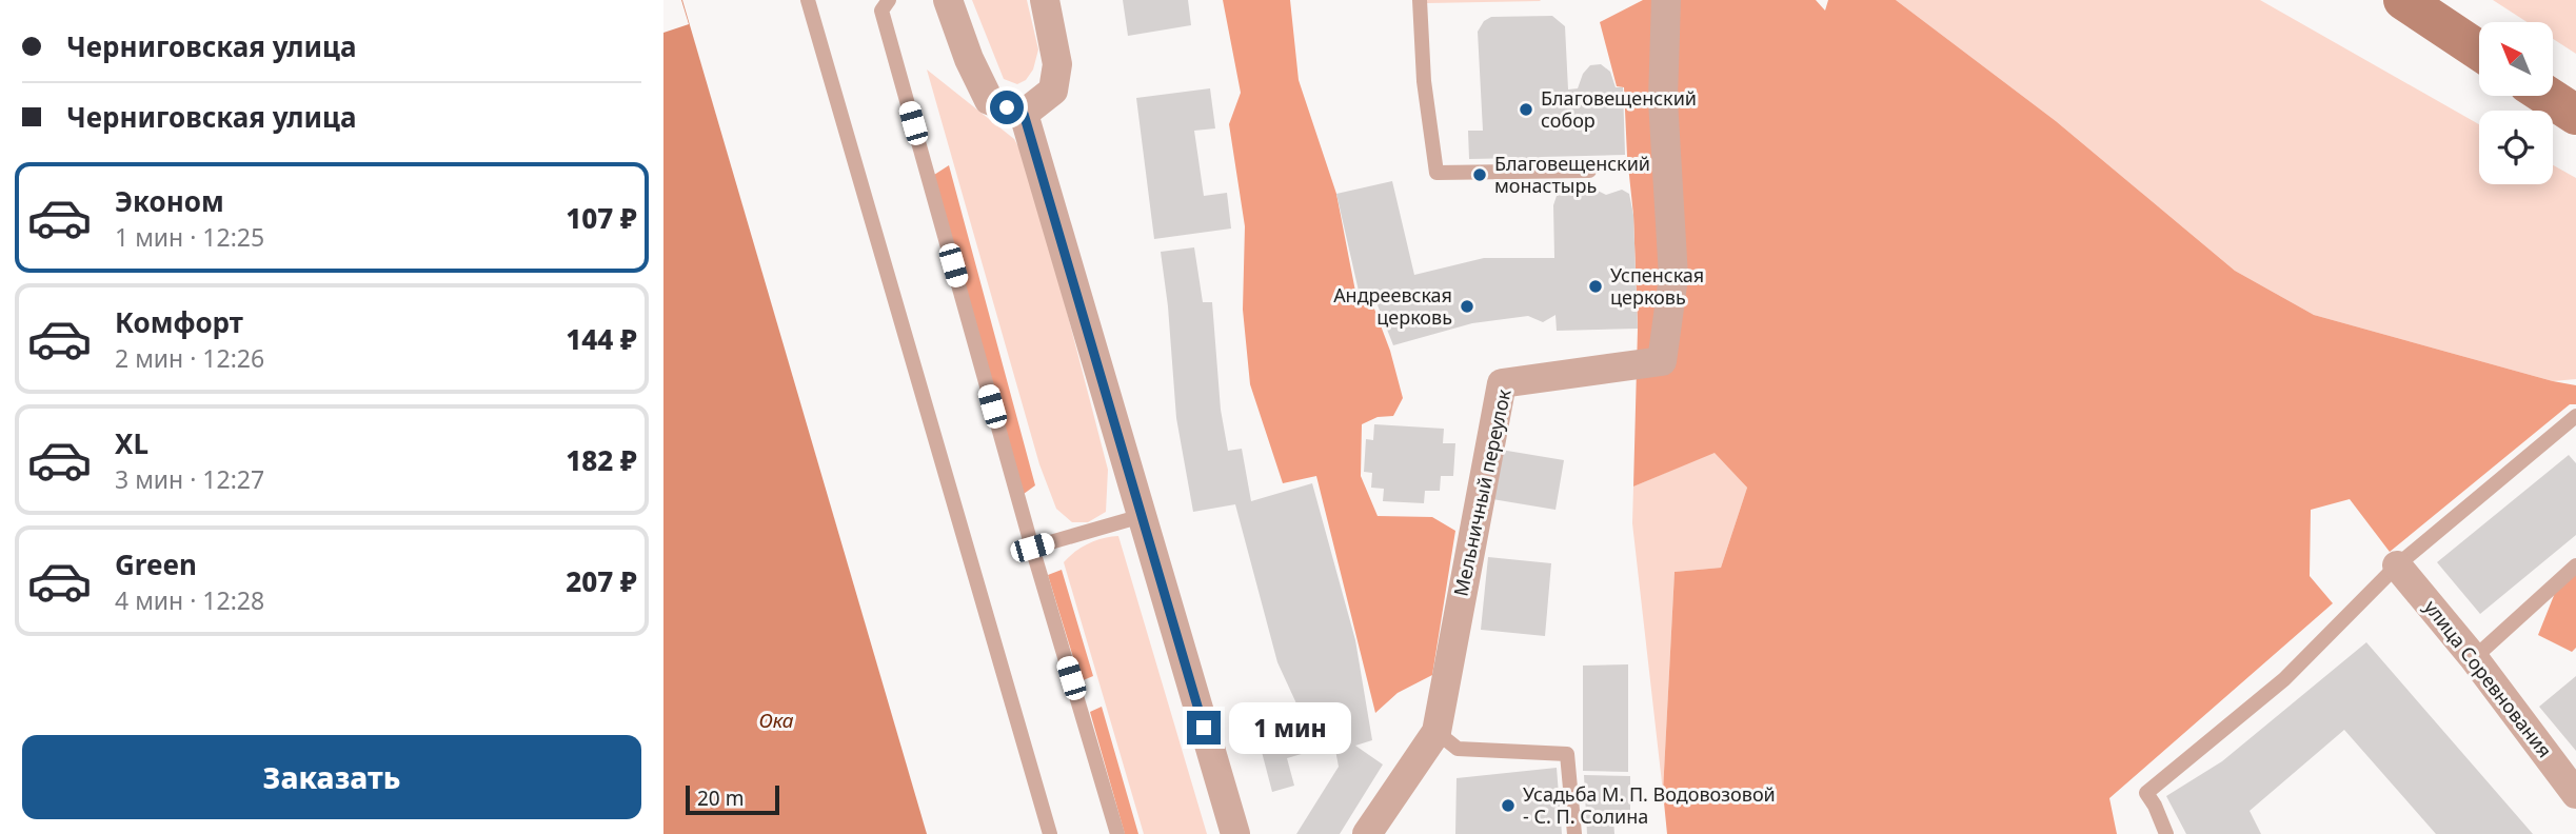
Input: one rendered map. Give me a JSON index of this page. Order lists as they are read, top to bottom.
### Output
{
  "streets": {
    "street": ["Мельничный переулок", "улица Соревнования"]
  },
  "water": ["Ока"],
  "places": [
    "Благовещенский собор",
    "Благовещенский монастырь",
    "Успенская церковь",
    "Андреевская церковь",
    "Усадьба М. П. Водовозовой - С. П. Солина"
  ],
  "scale_bar": "20 m",
  "north": "top left",
  "page": {
    "banner": ["Черниговская улица", "Черниговская улица"],
    "list": [
      {
        "name": "Эконом",
        "note": "1 мин · 12:25",
        "value": "107 ₽"
      },
      {
        "name": "Комфорт",
        "note": "2 мин · 12:26",
        "value": "144 ₽"
      },
      {
        "name": "XL",
        "note": "3 мин · 12:27",
        "value": "182 ₽"
      },
      {
        "name": "Green",
        "note": "4 мин · 12:28",
        "value": "207 ₽"
      }
    ],
    "bubble": "1 мин",
    "buttons": "Заказать",
    "scale": "20 m"
  }
}
